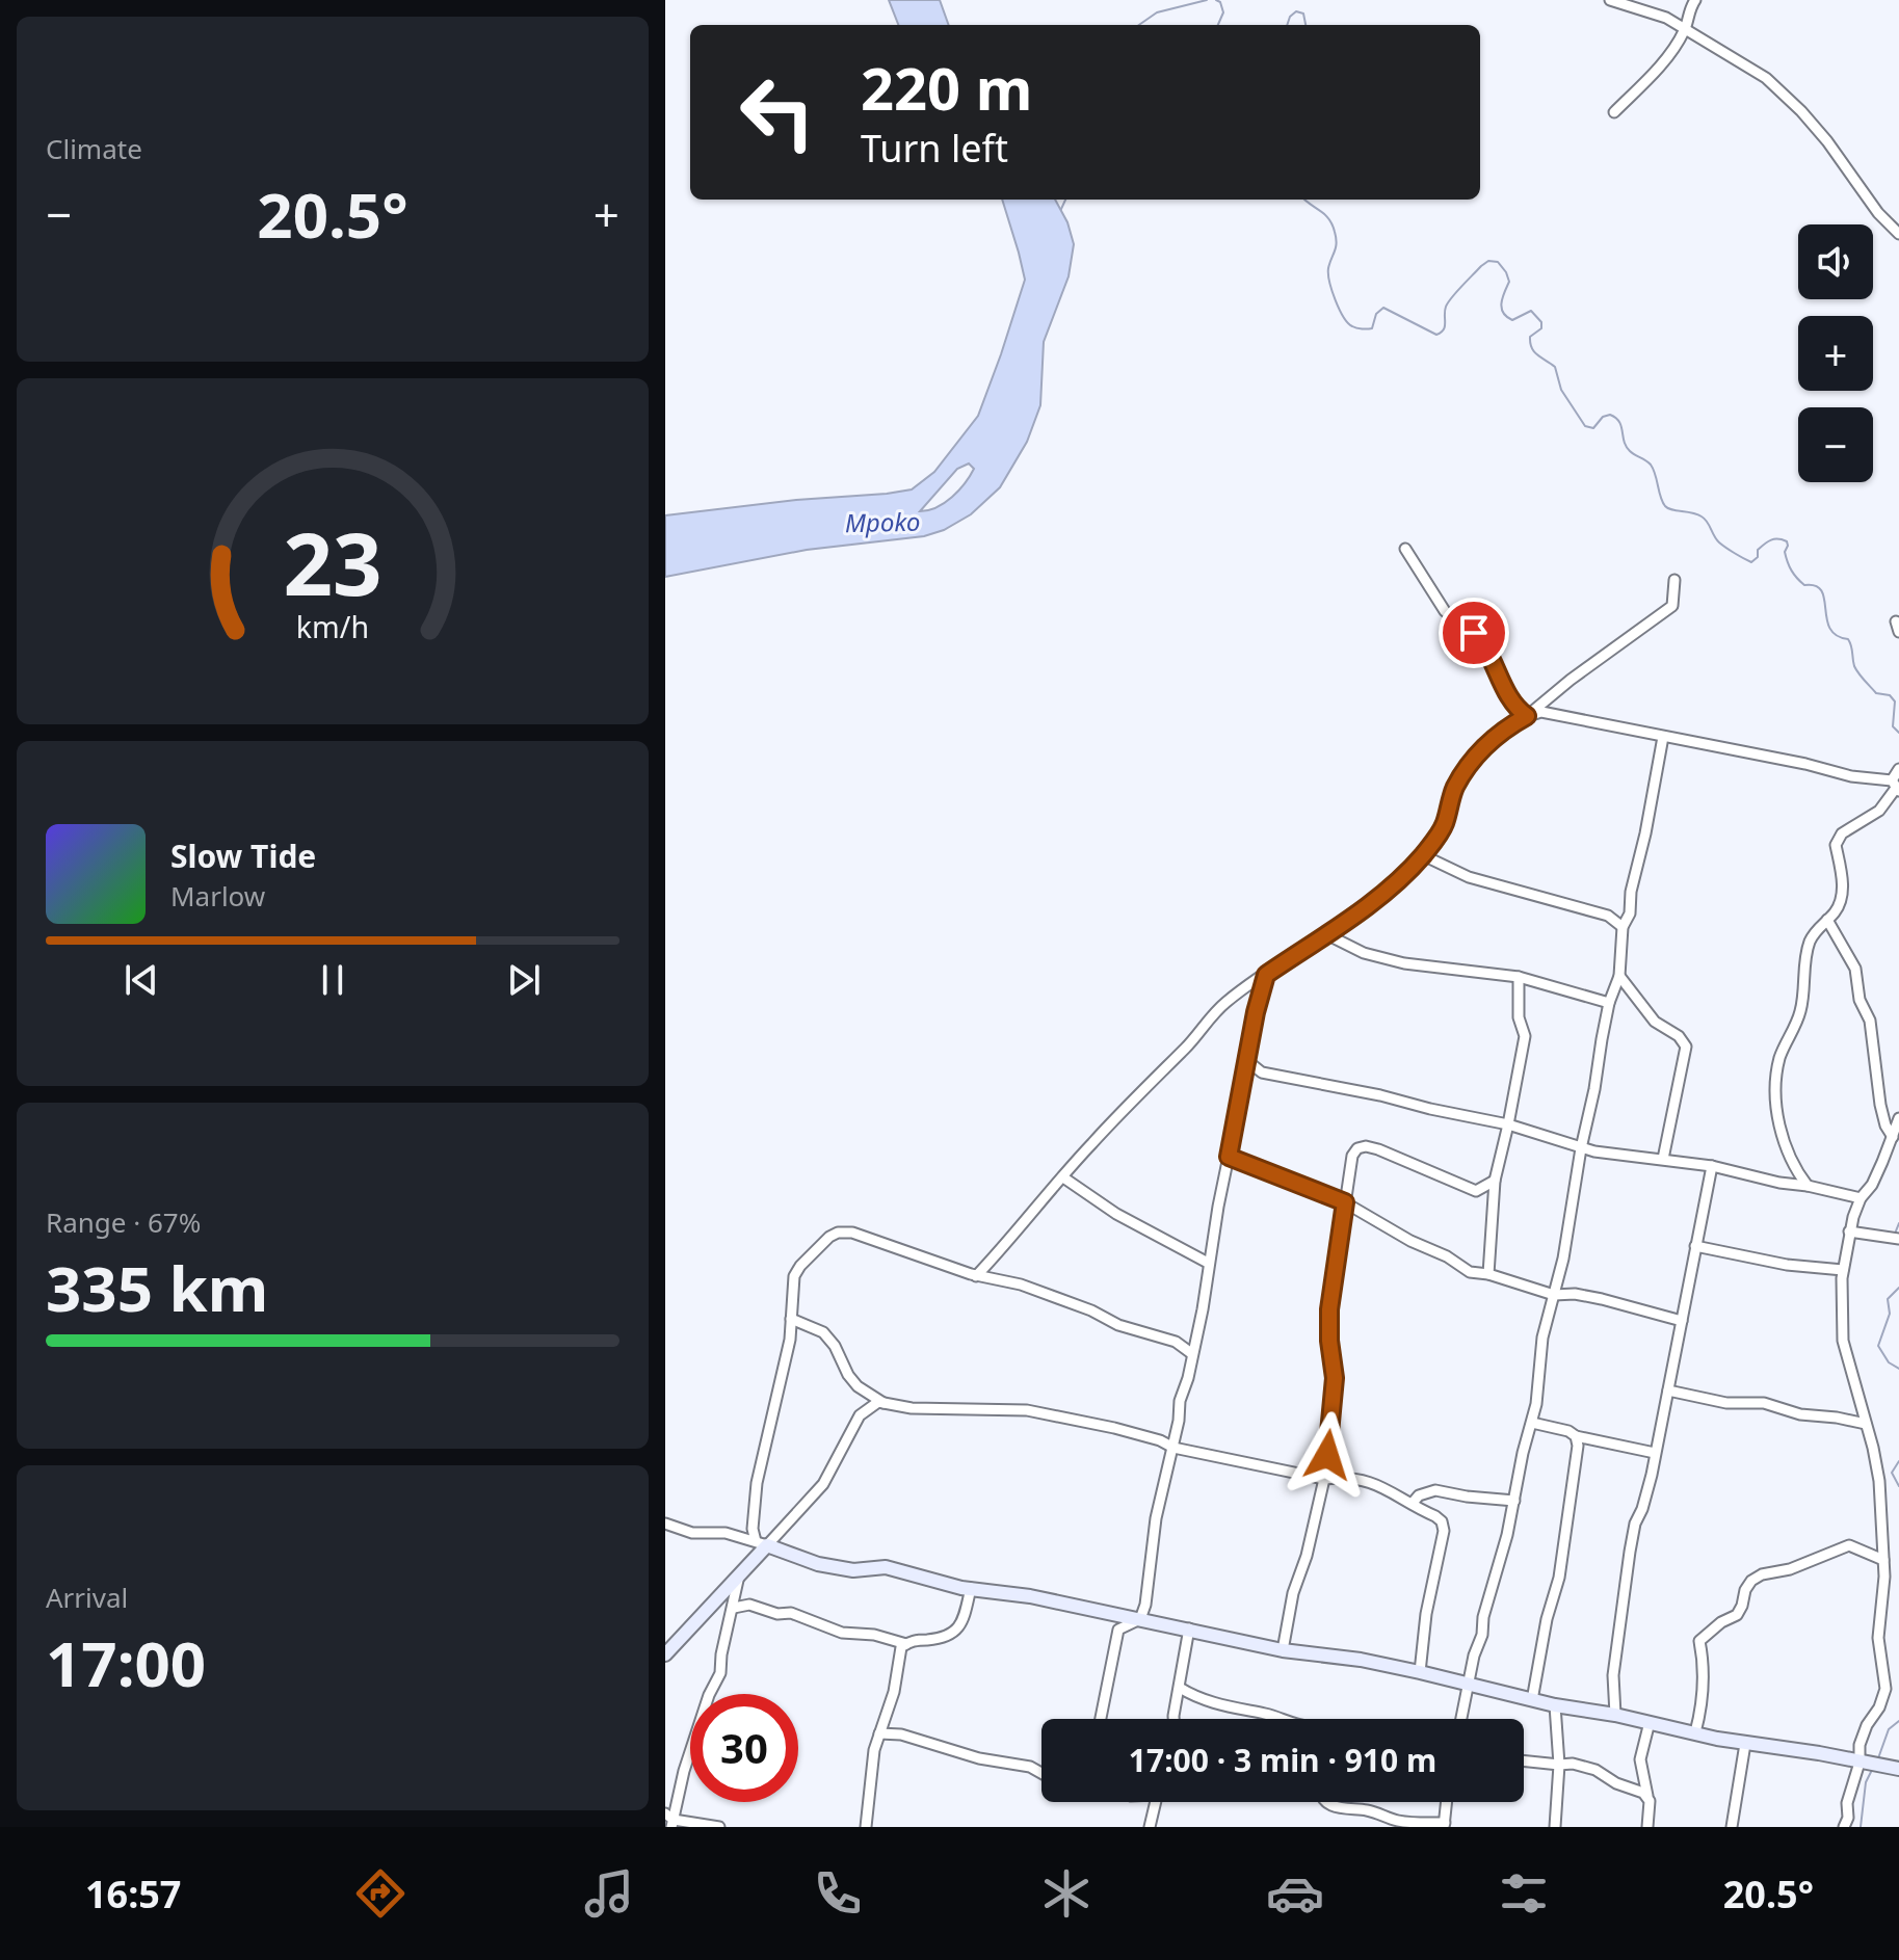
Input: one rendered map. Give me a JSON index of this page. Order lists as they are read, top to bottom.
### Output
{
  "water": ["Mpoko"],
  "page": {
    "tile": [
      "Climate",
      ["Range · 67%", "335 km"],
      ["Arrival", "17:00"]
    ],
    "turn": ["220 m", "Turn left"],
    "heat": ["−", "20.5°", "+"],
    "map_buttons": ["+", "−"],
    "song": ["Slow Tide", "Marlow"],
    "limit": "30",
    "trip": "17:00 · 3 min · 910 m",
    "tabs": ["16:57", "20.5°"],
    "gauge": ["23", "km/h"]
  }
}
